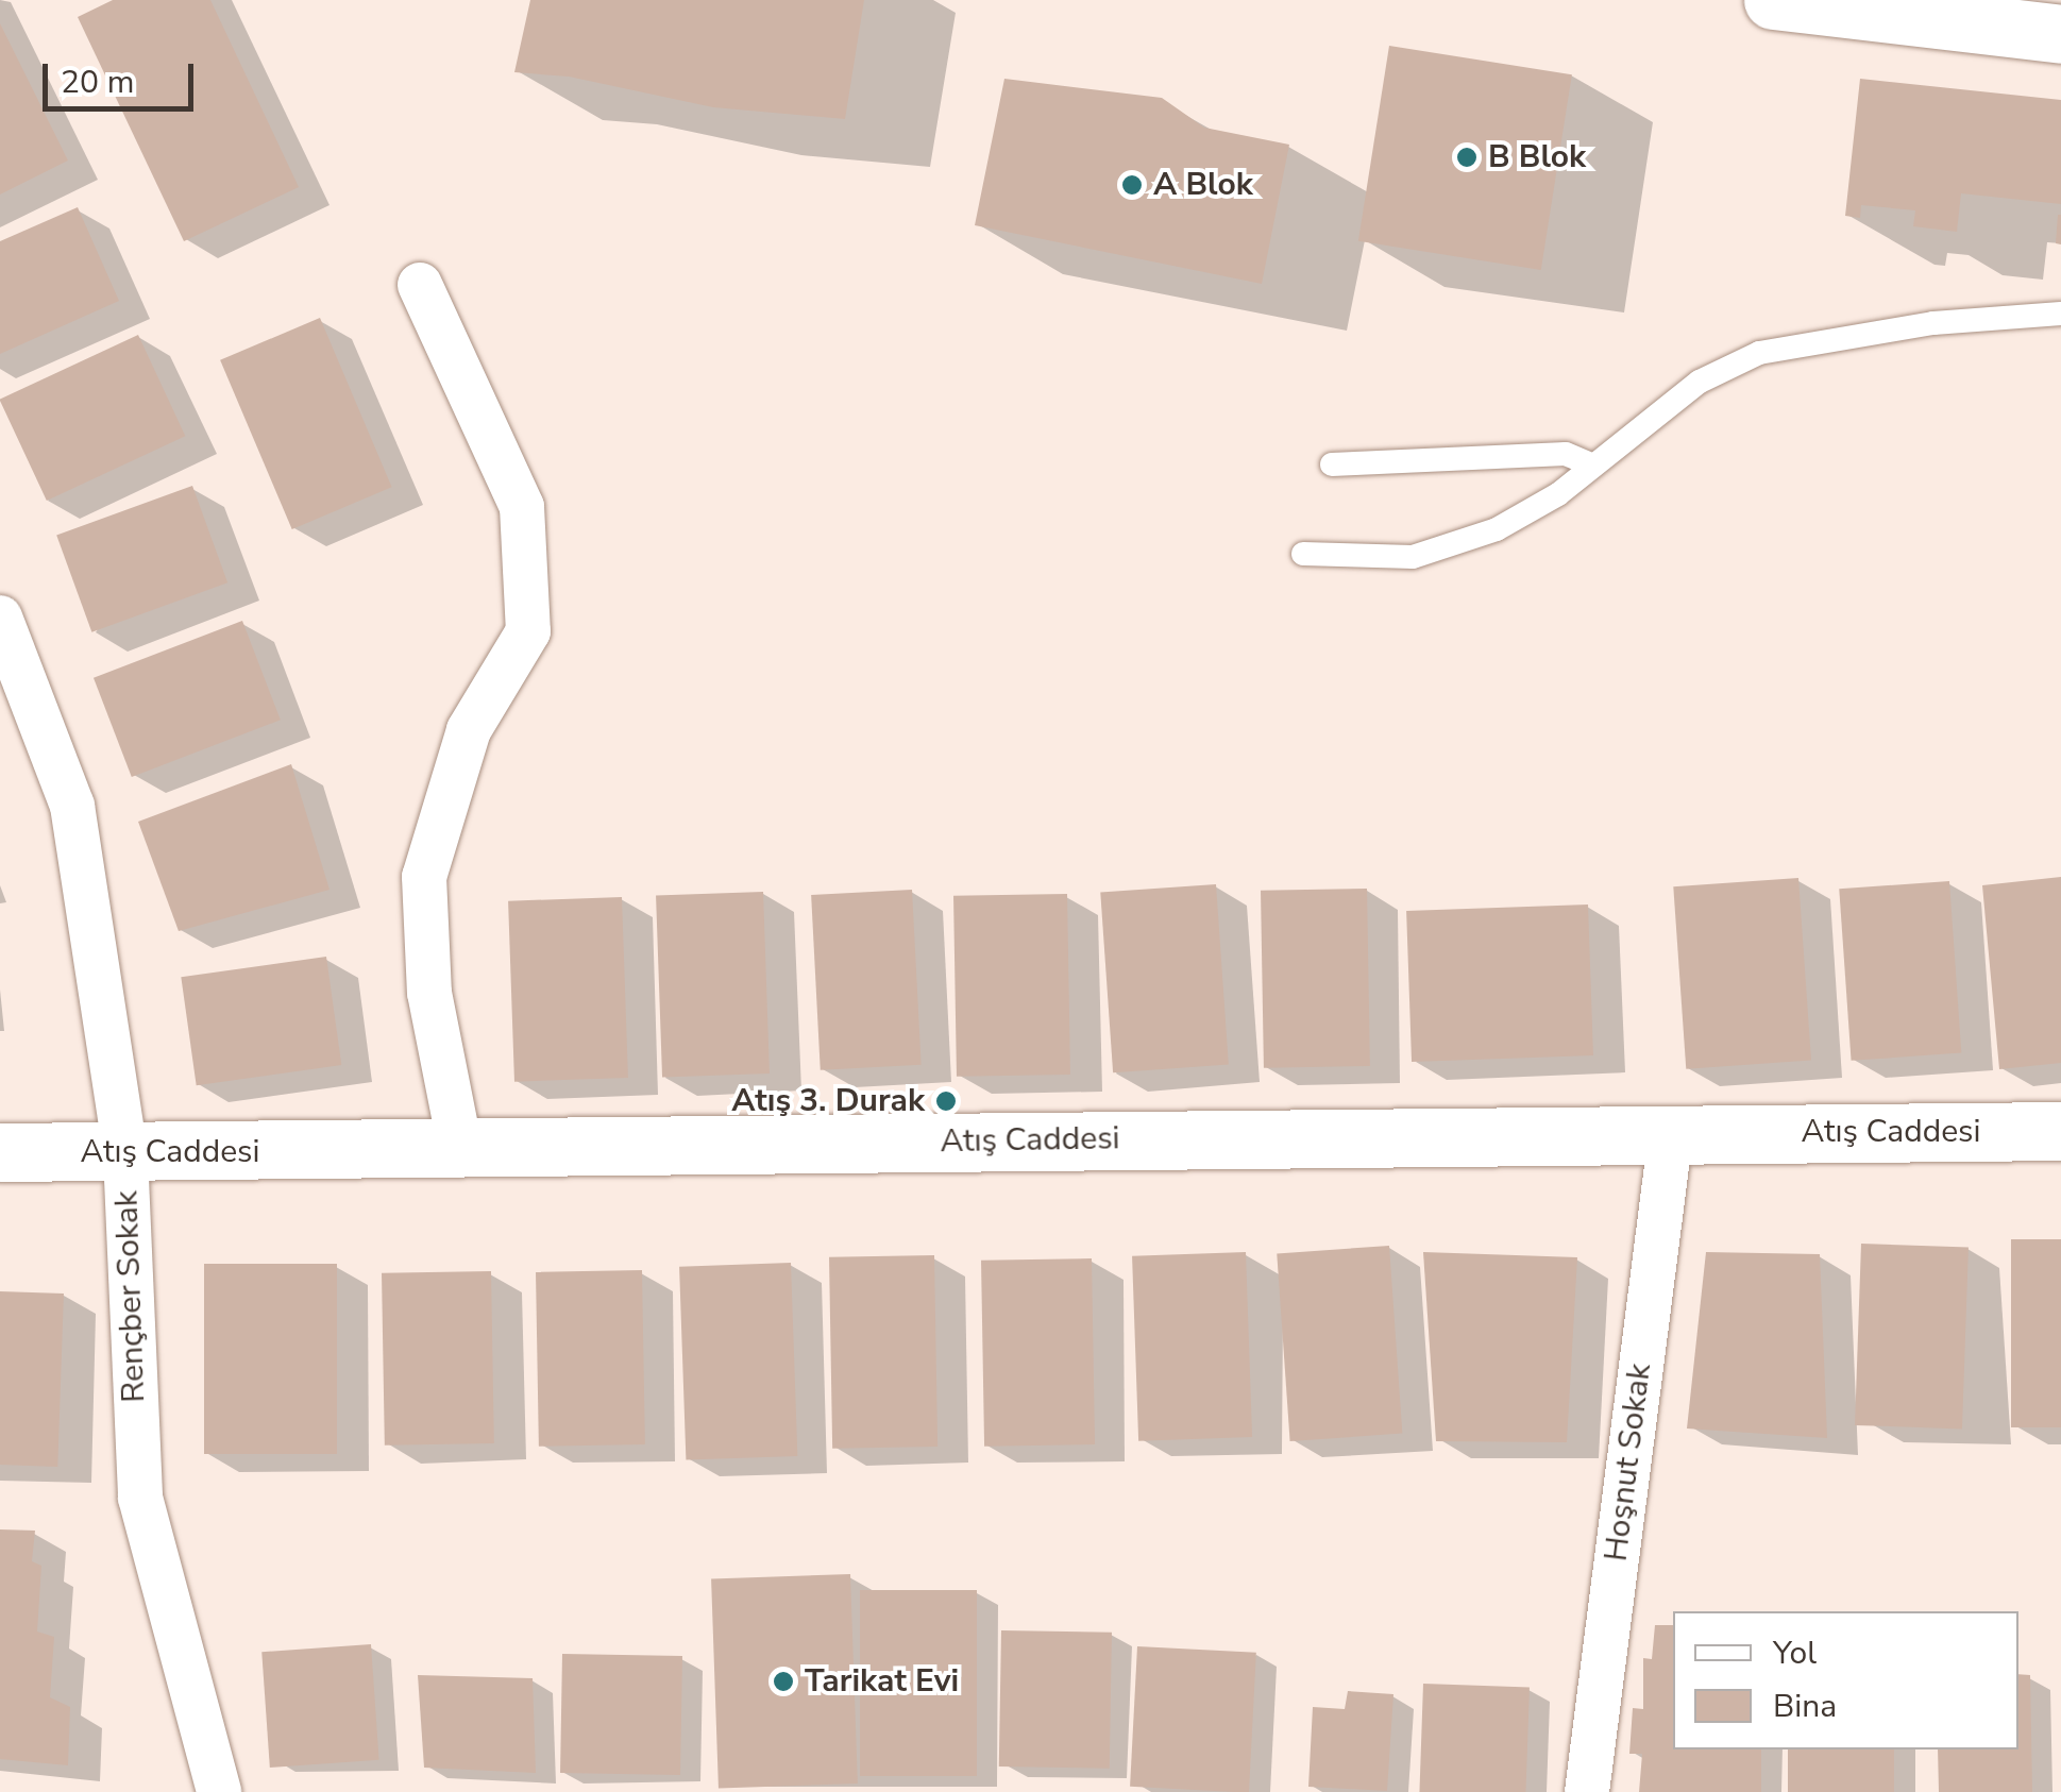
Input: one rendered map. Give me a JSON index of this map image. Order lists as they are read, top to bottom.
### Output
{
  "streets": {
    "street": ["Atış Caddesi", "Rençber Sokak", "Hoşnut Sokak"]
  },
  "crossings": [
    ["Atış Caddesi", "Rençber Sokak"],
    ["Atış Caddesi", "Hoşnut Sokak"]
  ],
  "places": [
    "B Blok",
    "A Blok",
    "Atış 3. Durak",
    "Tarikat Evi"
  ],
  "legend": ["Yol", "Bina"],
  "scale_bar": "20 m"
}
